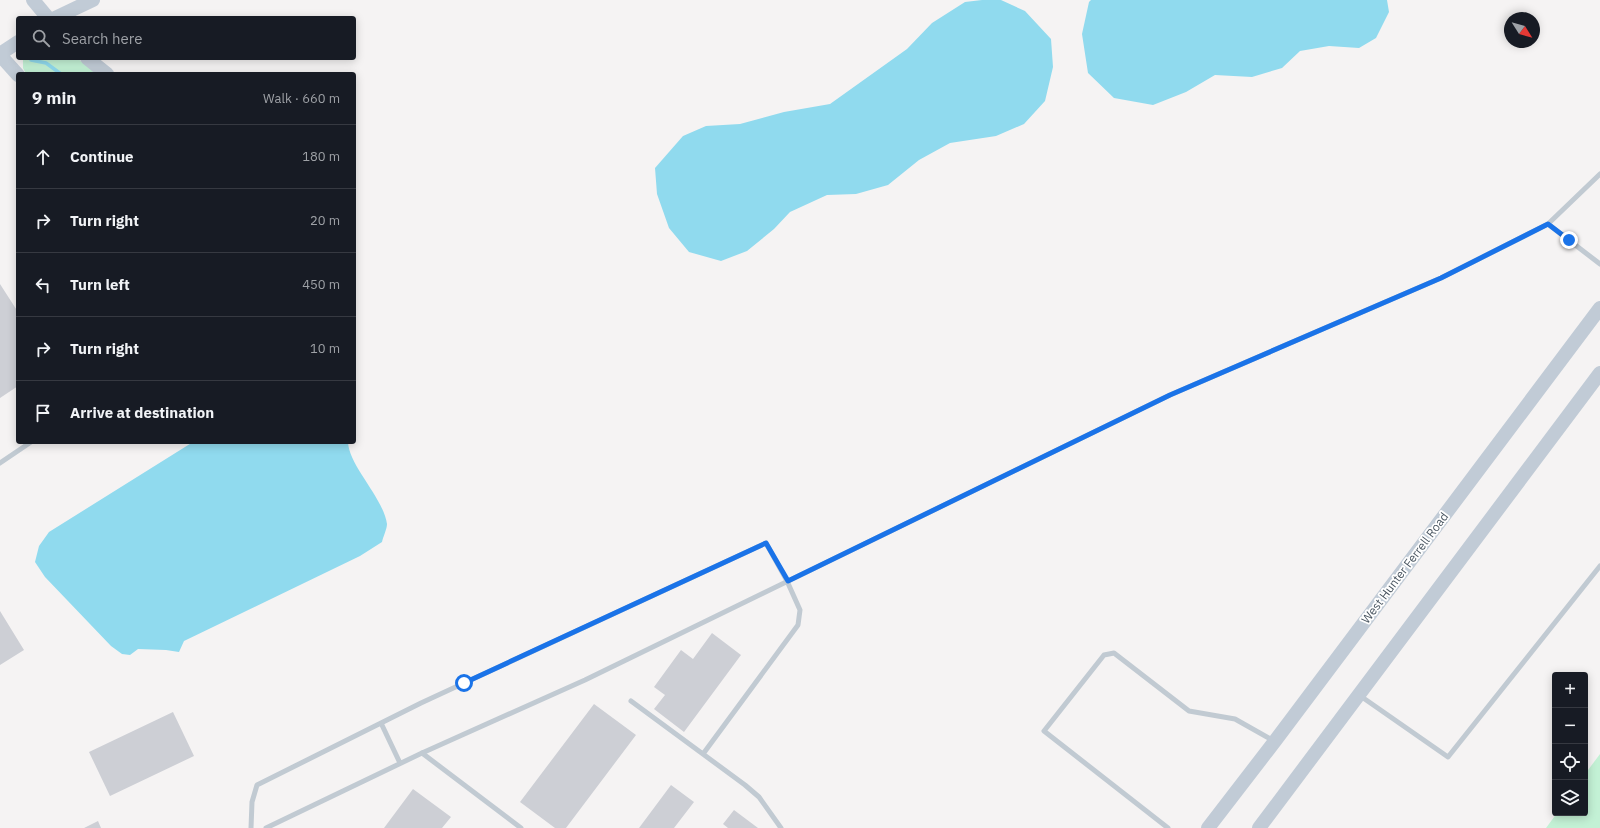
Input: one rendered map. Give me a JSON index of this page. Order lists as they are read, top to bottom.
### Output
{
  "streets": {
    "main road": ["West Hunter Ferrell Road"]
  },
  "north": "bottom right",
  "page": {
    "search": "Search here",
    "heading": ["9 min", "Walk · 660 m"],
    "list": [
      ["Continue", "180 m"],
      ["Turn right", "20 m"],
      ["Turn left", "450 m"],
      ["Turn right", "10 m"],
      "Arrive at destination"
    ],
    "map_buttons": ["+", "−"]
  }
}
